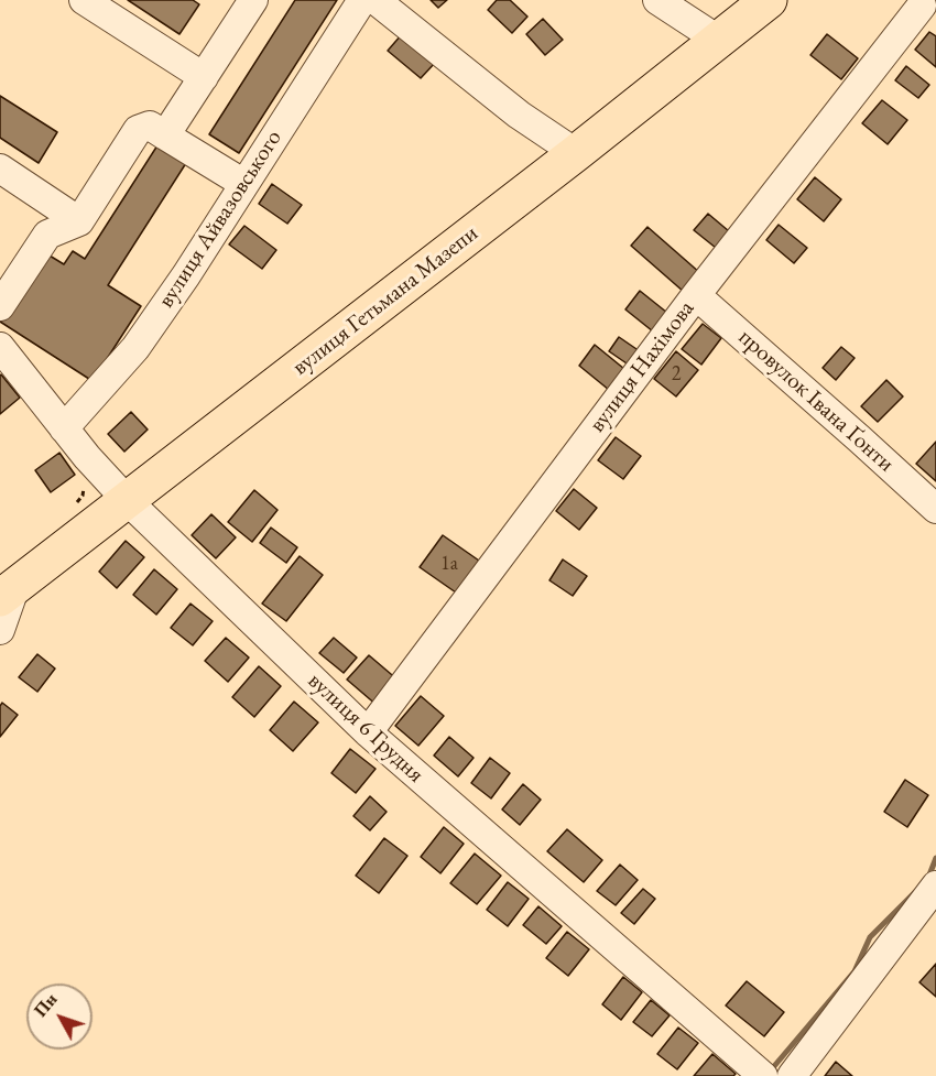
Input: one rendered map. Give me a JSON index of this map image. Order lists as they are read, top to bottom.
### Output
{
  "streets": {
    "highway": ["вулиця Гетьмана Мазепи"],
    "street": [
      "вулиця Айвазовського",
      "вулиця Нахімова",
      "провулок Івана Ґонти",
      "вулиця 6 Грудня"
    ]
  },
  "crossings": [
    ["вулиця Айвазовського", "вулиця 6 Грудня"],
    ["вулиця Гетьмана Мазепи", "вулиця 6 Грудня"],
    ["вулиця Нахімова", "провулок Івана Ґонти"],
    ["вулиця Нахімова", "вулиця 6 Грудня"]
  ],
  "house_numbers": ["2", "1а"],
  "north": "top left"
}
